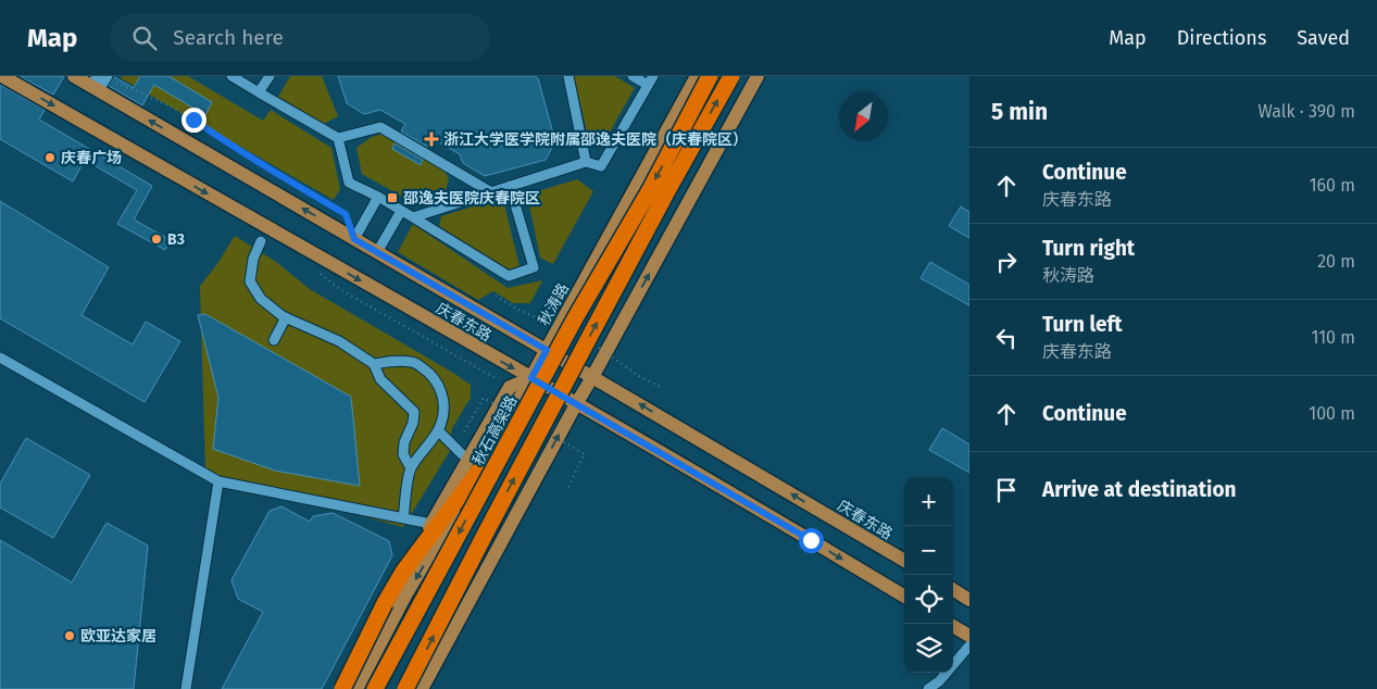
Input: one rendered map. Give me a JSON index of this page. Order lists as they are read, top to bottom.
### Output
{
  "streets": {
    "highway": ["秋石高架路"],
    "main road": ["秋涛路", "庆春东路"]
  },
  "crossings": [
    ["秋涛路", "庆春东路"]
  ],
  "places": {
    "health": ["浙江大学医学院附属邵逸夫医院（庆春院区）"],
    "other": ["庆春广场", "B3", "欧亚达家居"],
    "transit": ["邵逸夫医院庆春院区"]
  },
  "north": "bottom left",
  "page": {
    "header": "Map",
    "search": "Search here",
    "nav": ["Map", "Directions", "Saved"],
    "heading": ["5 min", "Walk · 390 m"],
    "list": [
      ["Continue", "庆春东路", "160 m"],
      ["Turn right", "秋涛路", "20 m"],
      ["Turn left", "庆春东路", "110 m"],
      ["Continue", "100 m"],
      "Arrive at destination"
    ],
    "map_buttons": ["+", "−"]
  }
}
